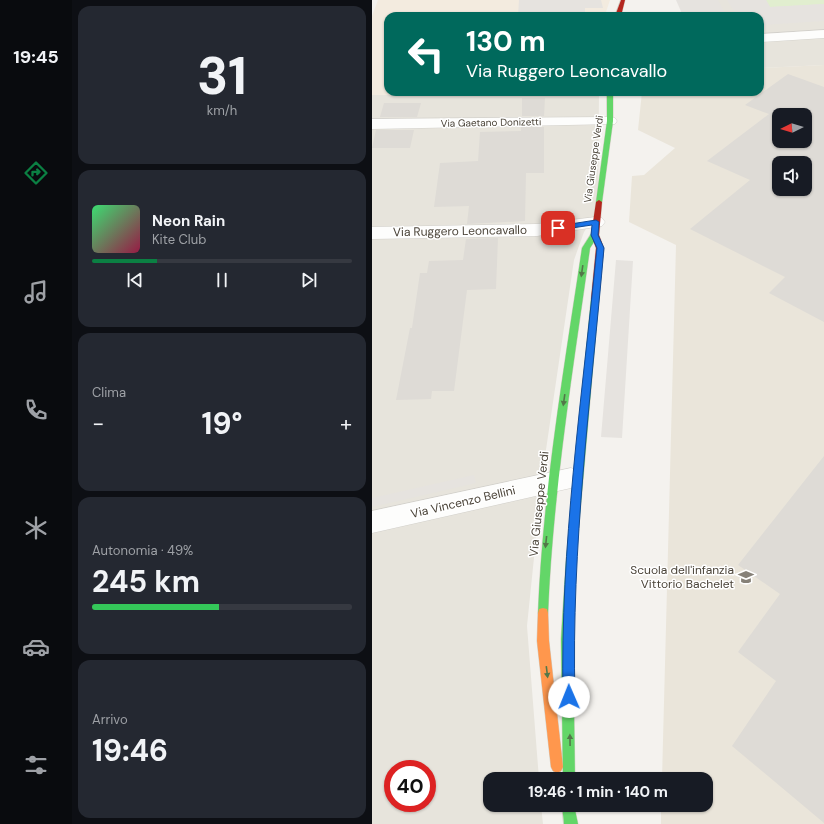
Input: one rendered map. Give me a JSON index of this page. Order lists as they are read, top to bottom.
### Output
{
  "streets": {
    "street": [
      "Via Gaetano Donizetti",
      "Via Giuseppe Verdi",
      "Via Ruggero Leoncavallo",
      "Via Vincenzo Bellini"
    ]
  },
  "crossings": [
    ["Via Gaetano Donizetti", "Via Giuseppe Verdi"],
    ["Via Giuseppe Verdi", "Via Ruggero Leoncavallo"],
    ["Via Giuseppe Verdi", "Via Vincenzo Bellini"]
  ],
  "places": {
    "school or university": ["Scuola dell'infanzia Vittorio Bachelet"]
  },
  "north": "left",
  "page": {
    "tabs": "19:45",
    "tile": [
      ["31", "km/h"],
      "Clima",
      ["Autonomia · 49%", "245 km"],
      ["Arrivo", "19:46"]
    ],
    "turn": ["130 m", "Via Ruggero Leoncavallo"],
    "song": ["Neon Rain", "Kite Club"],
    "heat": ["−", "19°", "+"],
    "limit": "40",
    "trip": "19:46 · 1 min · 140 m"
  }
}
